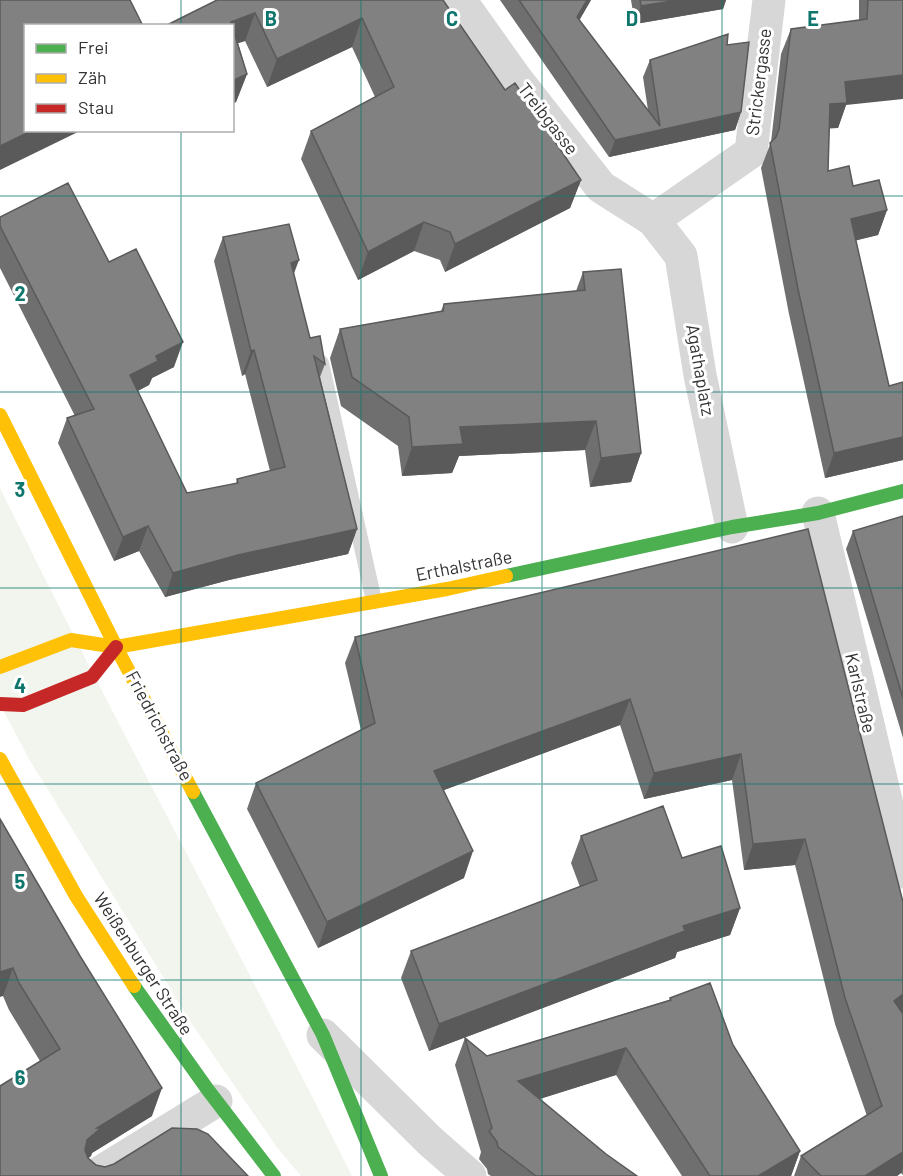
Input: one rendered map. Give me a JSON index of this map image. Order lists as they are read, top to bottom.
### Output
{
  "streets": {
    "main road": ["Erthalstraße", "Friedrichstraße", "Weißenburger Straße"],
    "street": [
      "Strickergasse",
      "Treibgasse",
      "Agathaplatz",
      "Karlstraße"
    ]
  },
  "crossings": [
    ["Strickergasse", "Treibgasse"],
    ["Strickergasse", "Agathaplatz"],
    ["Treibgasse", "Agathaplatz"],
    ["Agathaplatz", "Erthalstraße"],
    ["Erthalstraße", "Karlstraße"],
    ["Erthalstraße", "Friedrichstraße"]
  ],
  "legend": ["Frei", "Zäh", "Stau"],
  "grid": {
    "columns": [
      "B",
      "C",
      "D",
      "E"
    ],
    "rows": [
      "2",
      "3",
      "4",
      "5",
      "6"
    ]
  }
}
